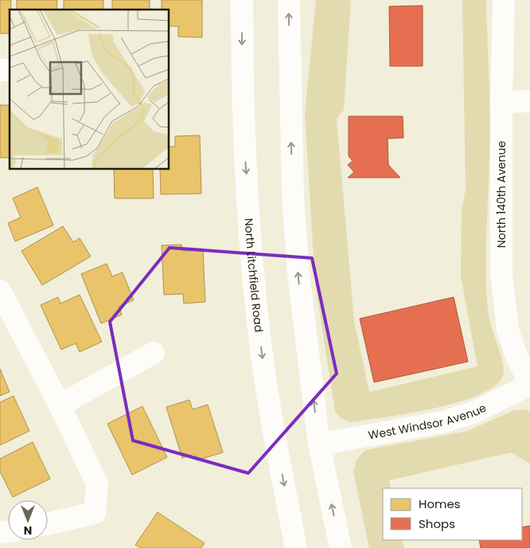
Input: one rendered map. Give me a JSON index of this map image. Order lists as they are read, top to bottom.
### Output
{
  "streets": {
    "main road": ["North 140th Avenue", "North Litchfield Road", "West Windsor Avenue"]
  },
  "crossings": [
    ["North 140th Avenue", "West Windsor Avenue"]
  ],
  "legend": ["Homes", "Shops"],
  "north": "bottom"
}
